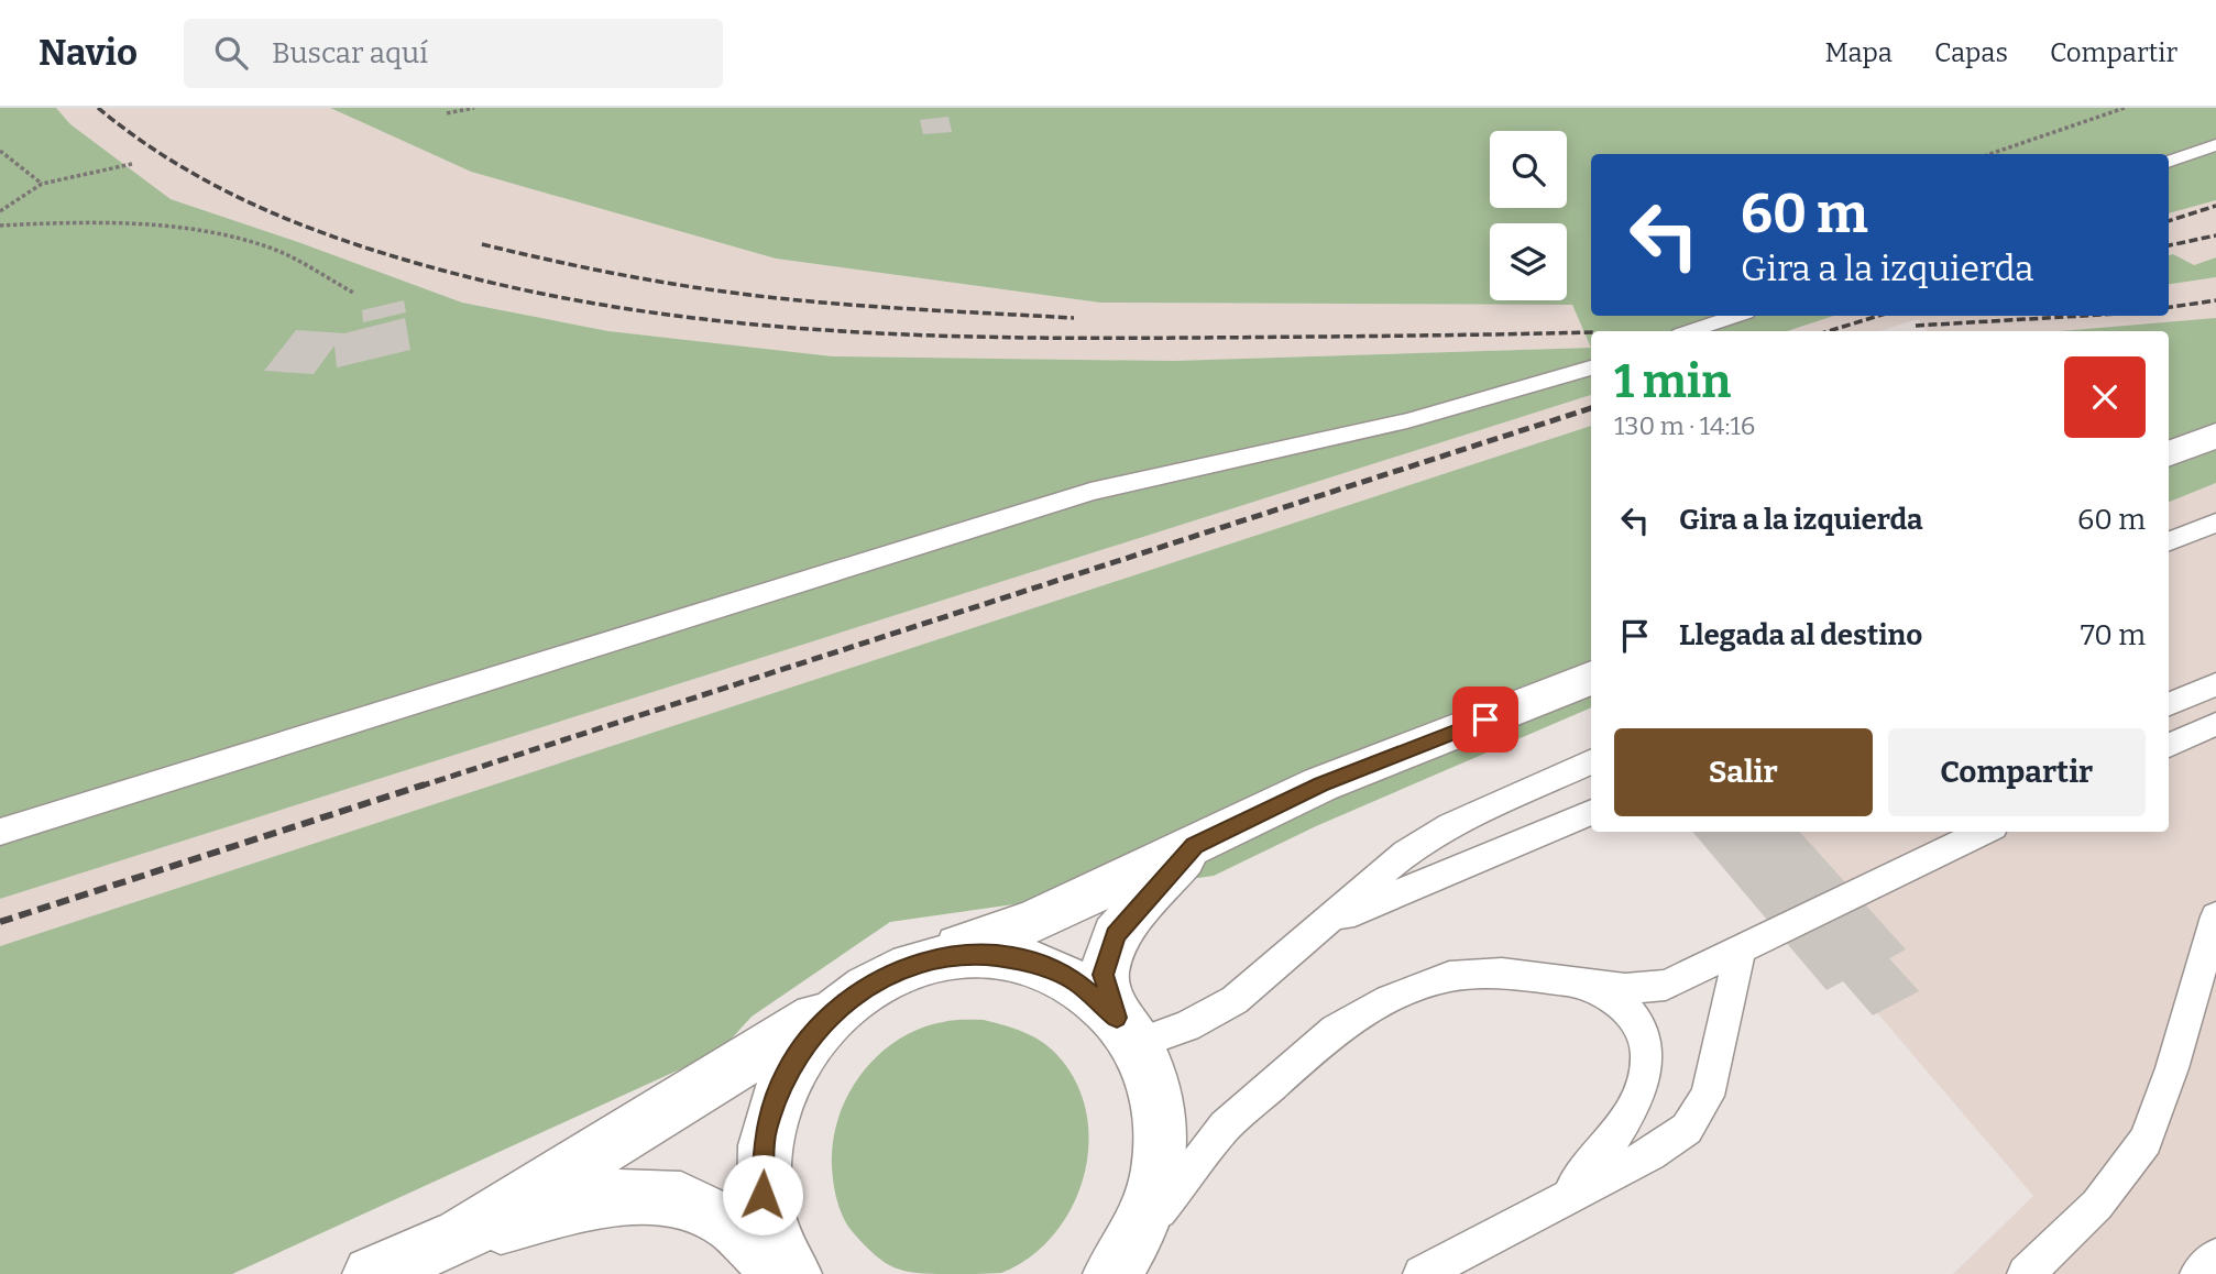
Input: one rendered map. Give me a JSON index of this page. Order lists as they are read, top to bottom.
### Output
{
  "page": {
    "header": "Navio",
    "search": "Buscar aquí",
    "nav": ["Mapa", "Capas", "Compartir"],
    "turn": ["60 m", "Gira a la izquierda"],
    "heading": ["1 min", "130 m · 14:16"],
    "list": [
      {
        "name": "Gira a la izquierda",
        "value": "60 m"
      },
      {
        "name": "Llegada al destino",
        "value": "70 m"
      }
    ],
    "buttons": ["Salir", "Compartir"]
  }
}
